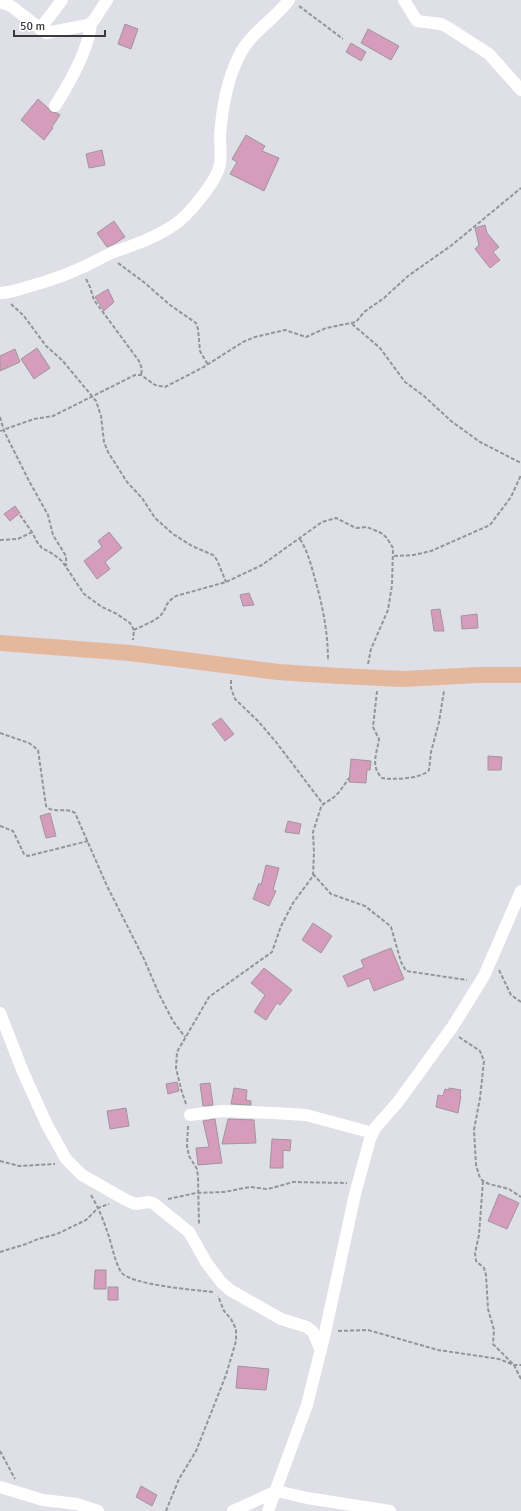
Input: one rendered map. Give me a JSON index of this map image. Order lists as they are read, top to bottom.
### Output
{
  "scale_bar": "50 m"
}
